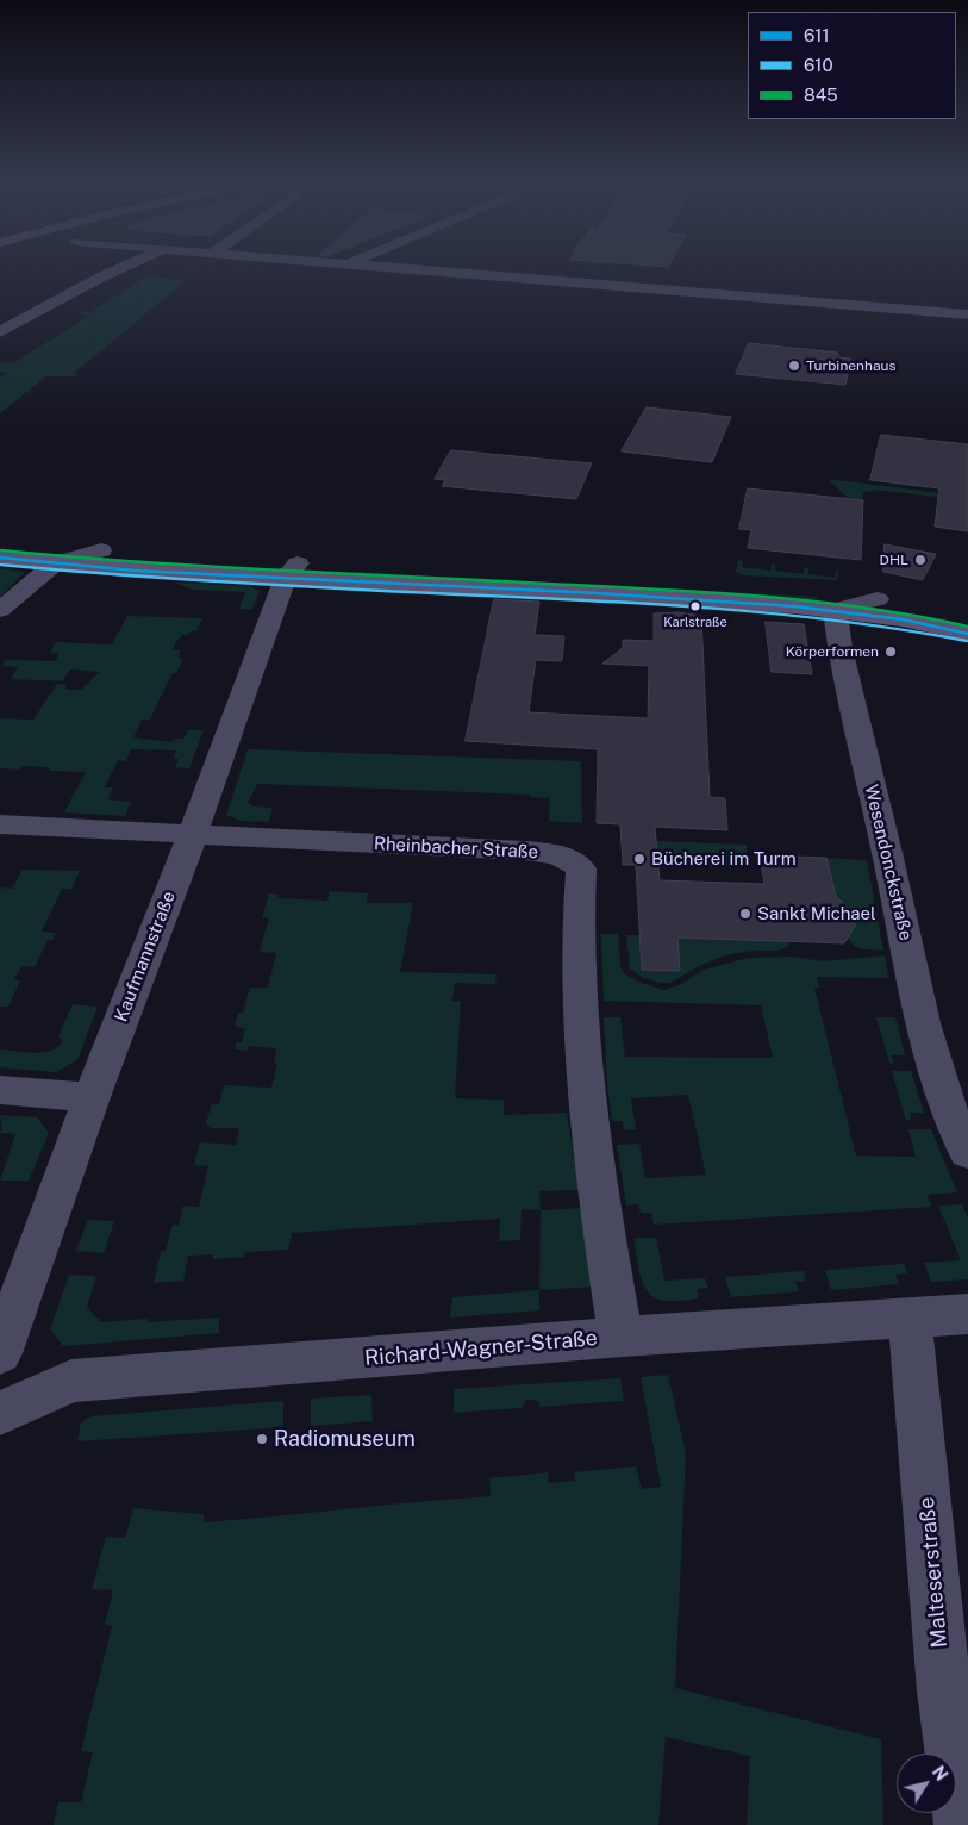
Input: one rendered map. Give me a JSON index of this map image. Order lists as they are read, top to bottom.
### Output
{
  "streets": {
    "street": [
      "Rheinbacher Straße",
      "Wesendonckstraße",
      "Kaufmannstraße",
      "Richard-Wagner-Straße",
      "Malteserstraße"
    ]
  },
  "crossings": [
    ["Rheinbacher Straße", "Kaufmannstraße"],
    ["Rheinbacher Straße", "Richard-Wagner-Straße"],
    ["Richard-Wagner-Straße", "Malteserstraße"]
  ],
  "places": [
    "Turbinenhaus",
    "DHL",
    "Karlstraße",
    "Körperformen",
    "Bücherei im Turm",
    "Sankt Michael",
    "Radiomuseum"
  ],
  "lines": ["transit line 845", "transit line 611", "transit line 610"],
  "legend": ["611", "610", "845"],
  "north": "top right"
}
